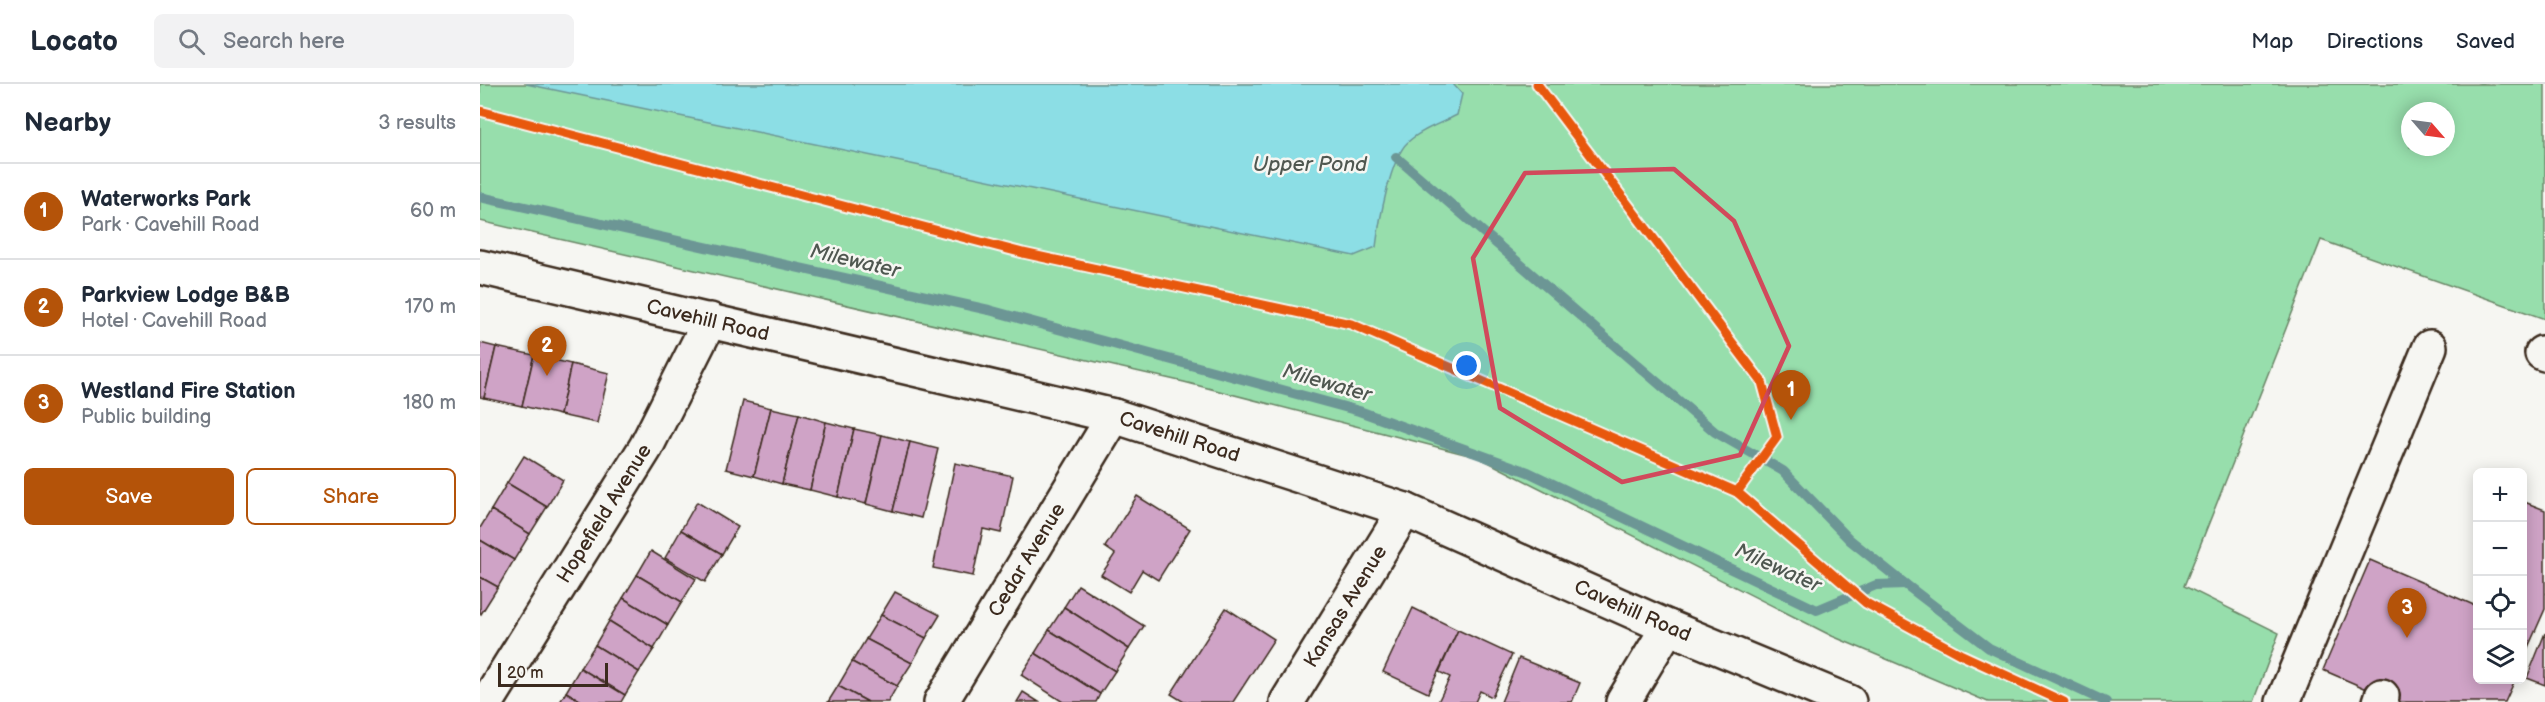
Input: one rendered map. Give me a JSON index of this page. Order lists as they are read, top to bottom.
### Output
{
  "streets": {
    "main road": [
      "Cavehill Road",
      "Hopefield Avenue",
      "Cedar Avenue",
      "Kansas Avenue"
    ]
  },
  "crossings": [
    ["Cavehill Road", "Hopefield Avenue"],
    ["Cavehill Road", "Cedar Avenue"],
    ["Cavehill Road", "Kansas Avenue"]
  ],
  "water": ["Upper Pond", "Milewater"],
  "scale_bar": "20 m",
  "north": "bottom right",
  "page": {
    "header": "Locato",
    "search": "Search here",
    "nav": ["Map", "Directions", "Saved"],
    "heading": ["Nearby", "3 results"],
    "list": [
      {
        "mark": "1",
        "name": "Waterworks Park",
        "note": "Park · Cavehill Road",
        "value": "60 m"
      },
      {
        "mark": "2",
        "name": "Parkview Lodge B&B",
        "note": "Hotel · Cavehill Road",
        "value": "170 m"
      },
      {
        "mark": "3",
        "name": "Westland Fire Station",
        "note": "Public building",
        "value": "180 m"
      }
    ],
    "pins": ["2", "1", "3"],
    "buttons": ["Save", "Share"],
    "map_buttons": ["+", "−"],
    "scale": "20 m"
  }
}
